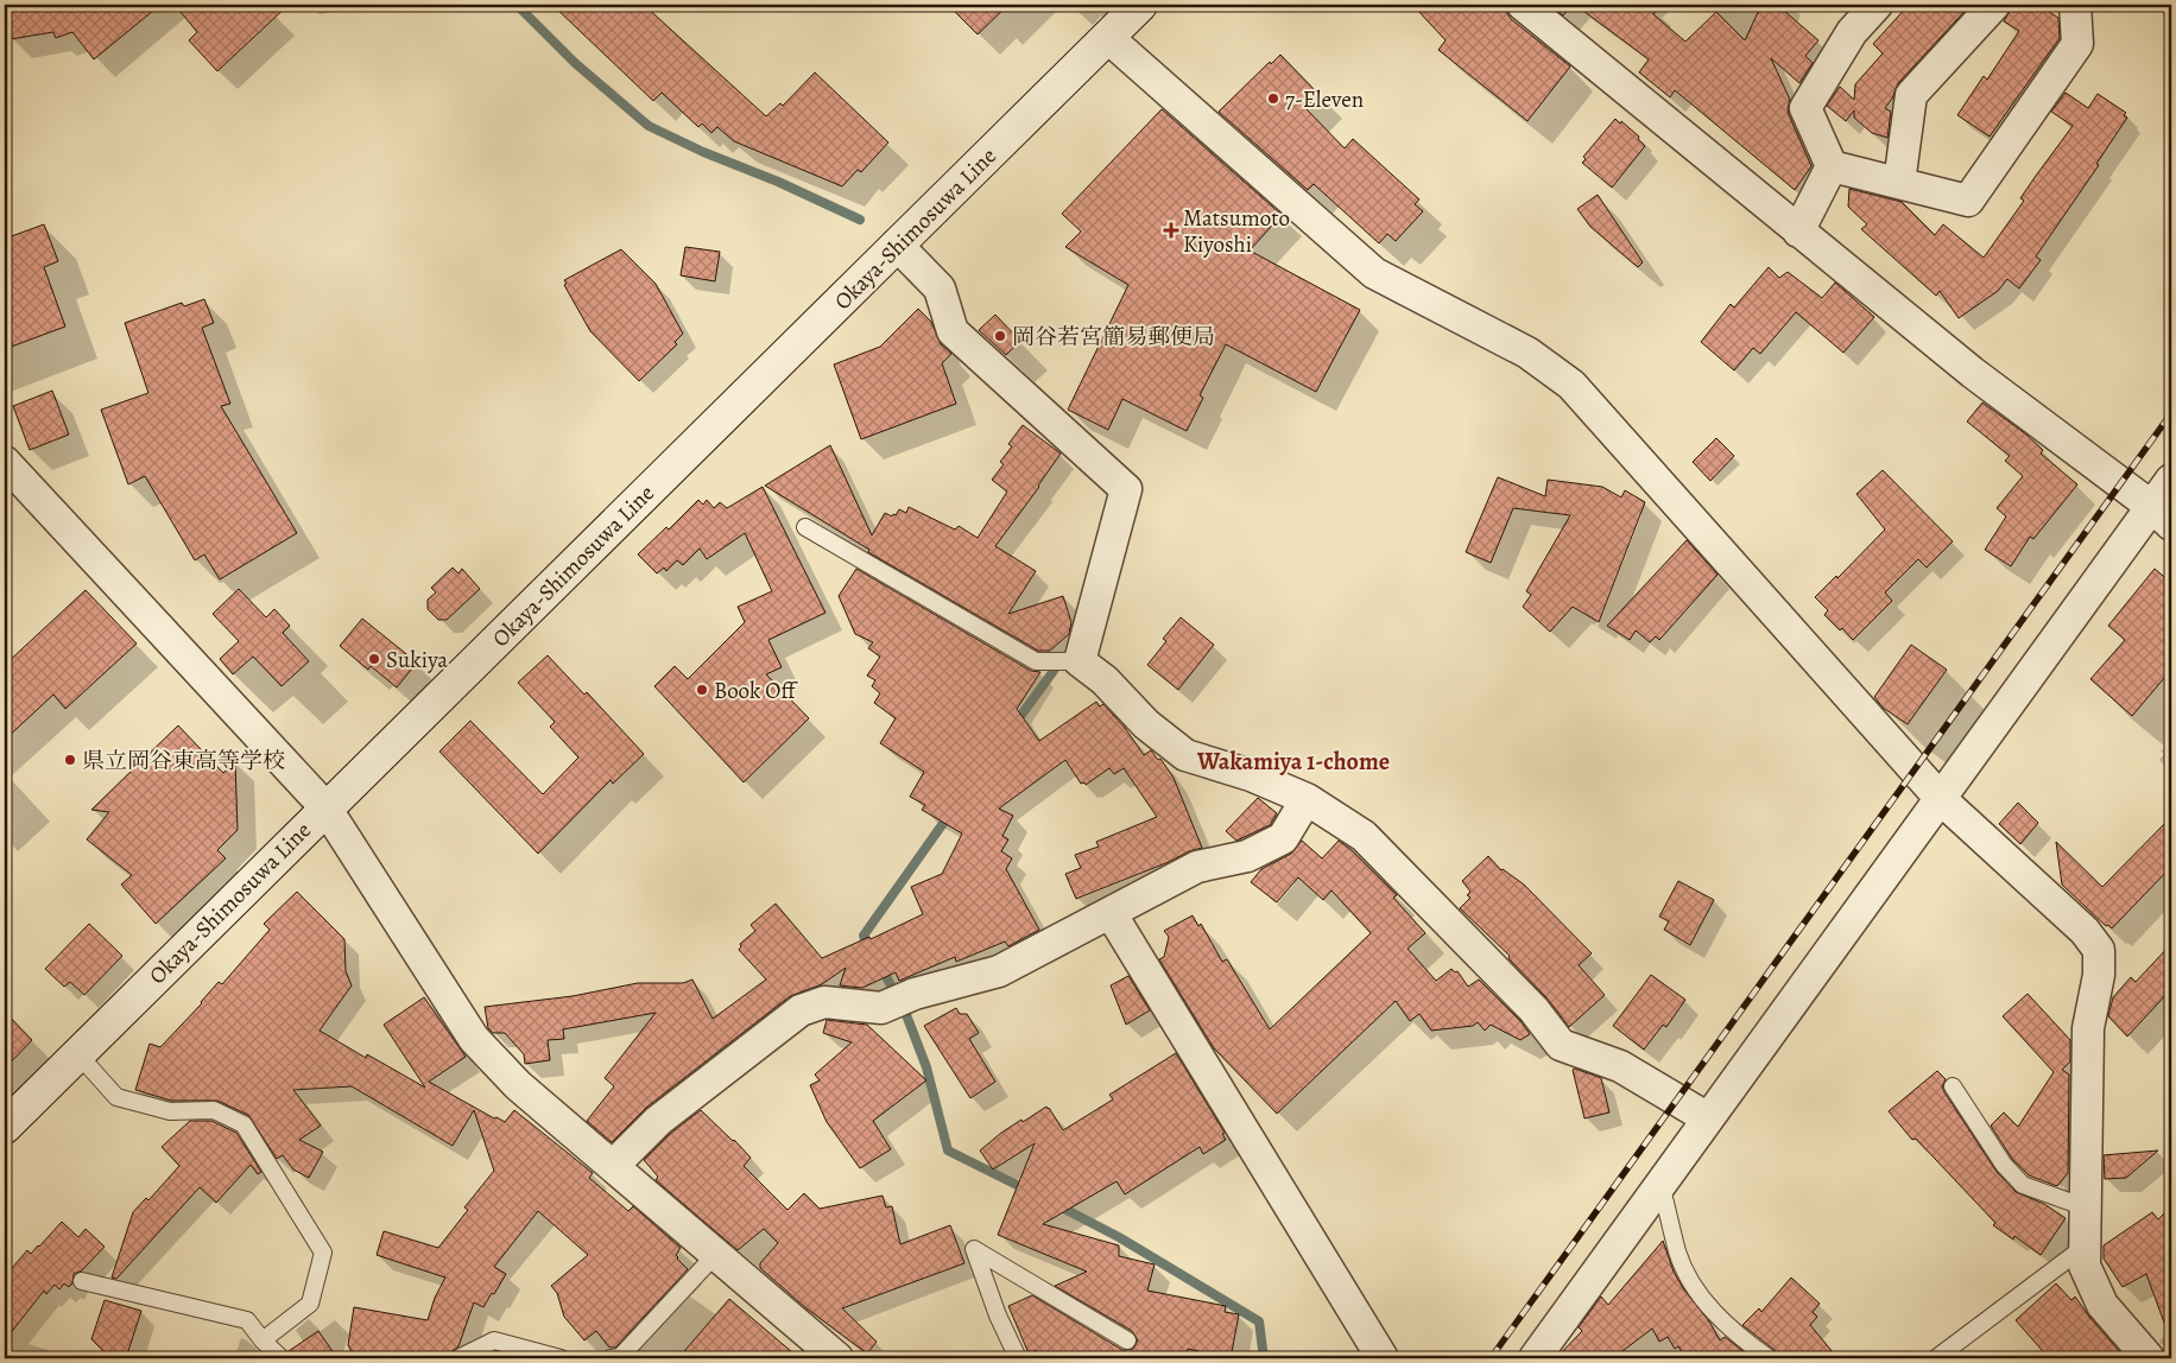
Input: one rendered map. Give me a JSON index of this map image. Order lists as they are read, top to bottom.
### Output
{
  "streets": {
    "main road": ["Okaya-Shimosuwa Line"]
  },
  "districts": ["Wakamiya 1-chome"],
  "places": {
    "other": [
      "7-Eleven",
      "岡谷若宮簡易郵便局",
      "Sukiya",
      "Book Off",
      "県立岡谷東高等学校"
    ],
    "health": ["Matsumoto Kiyoshi"]
  }
}
